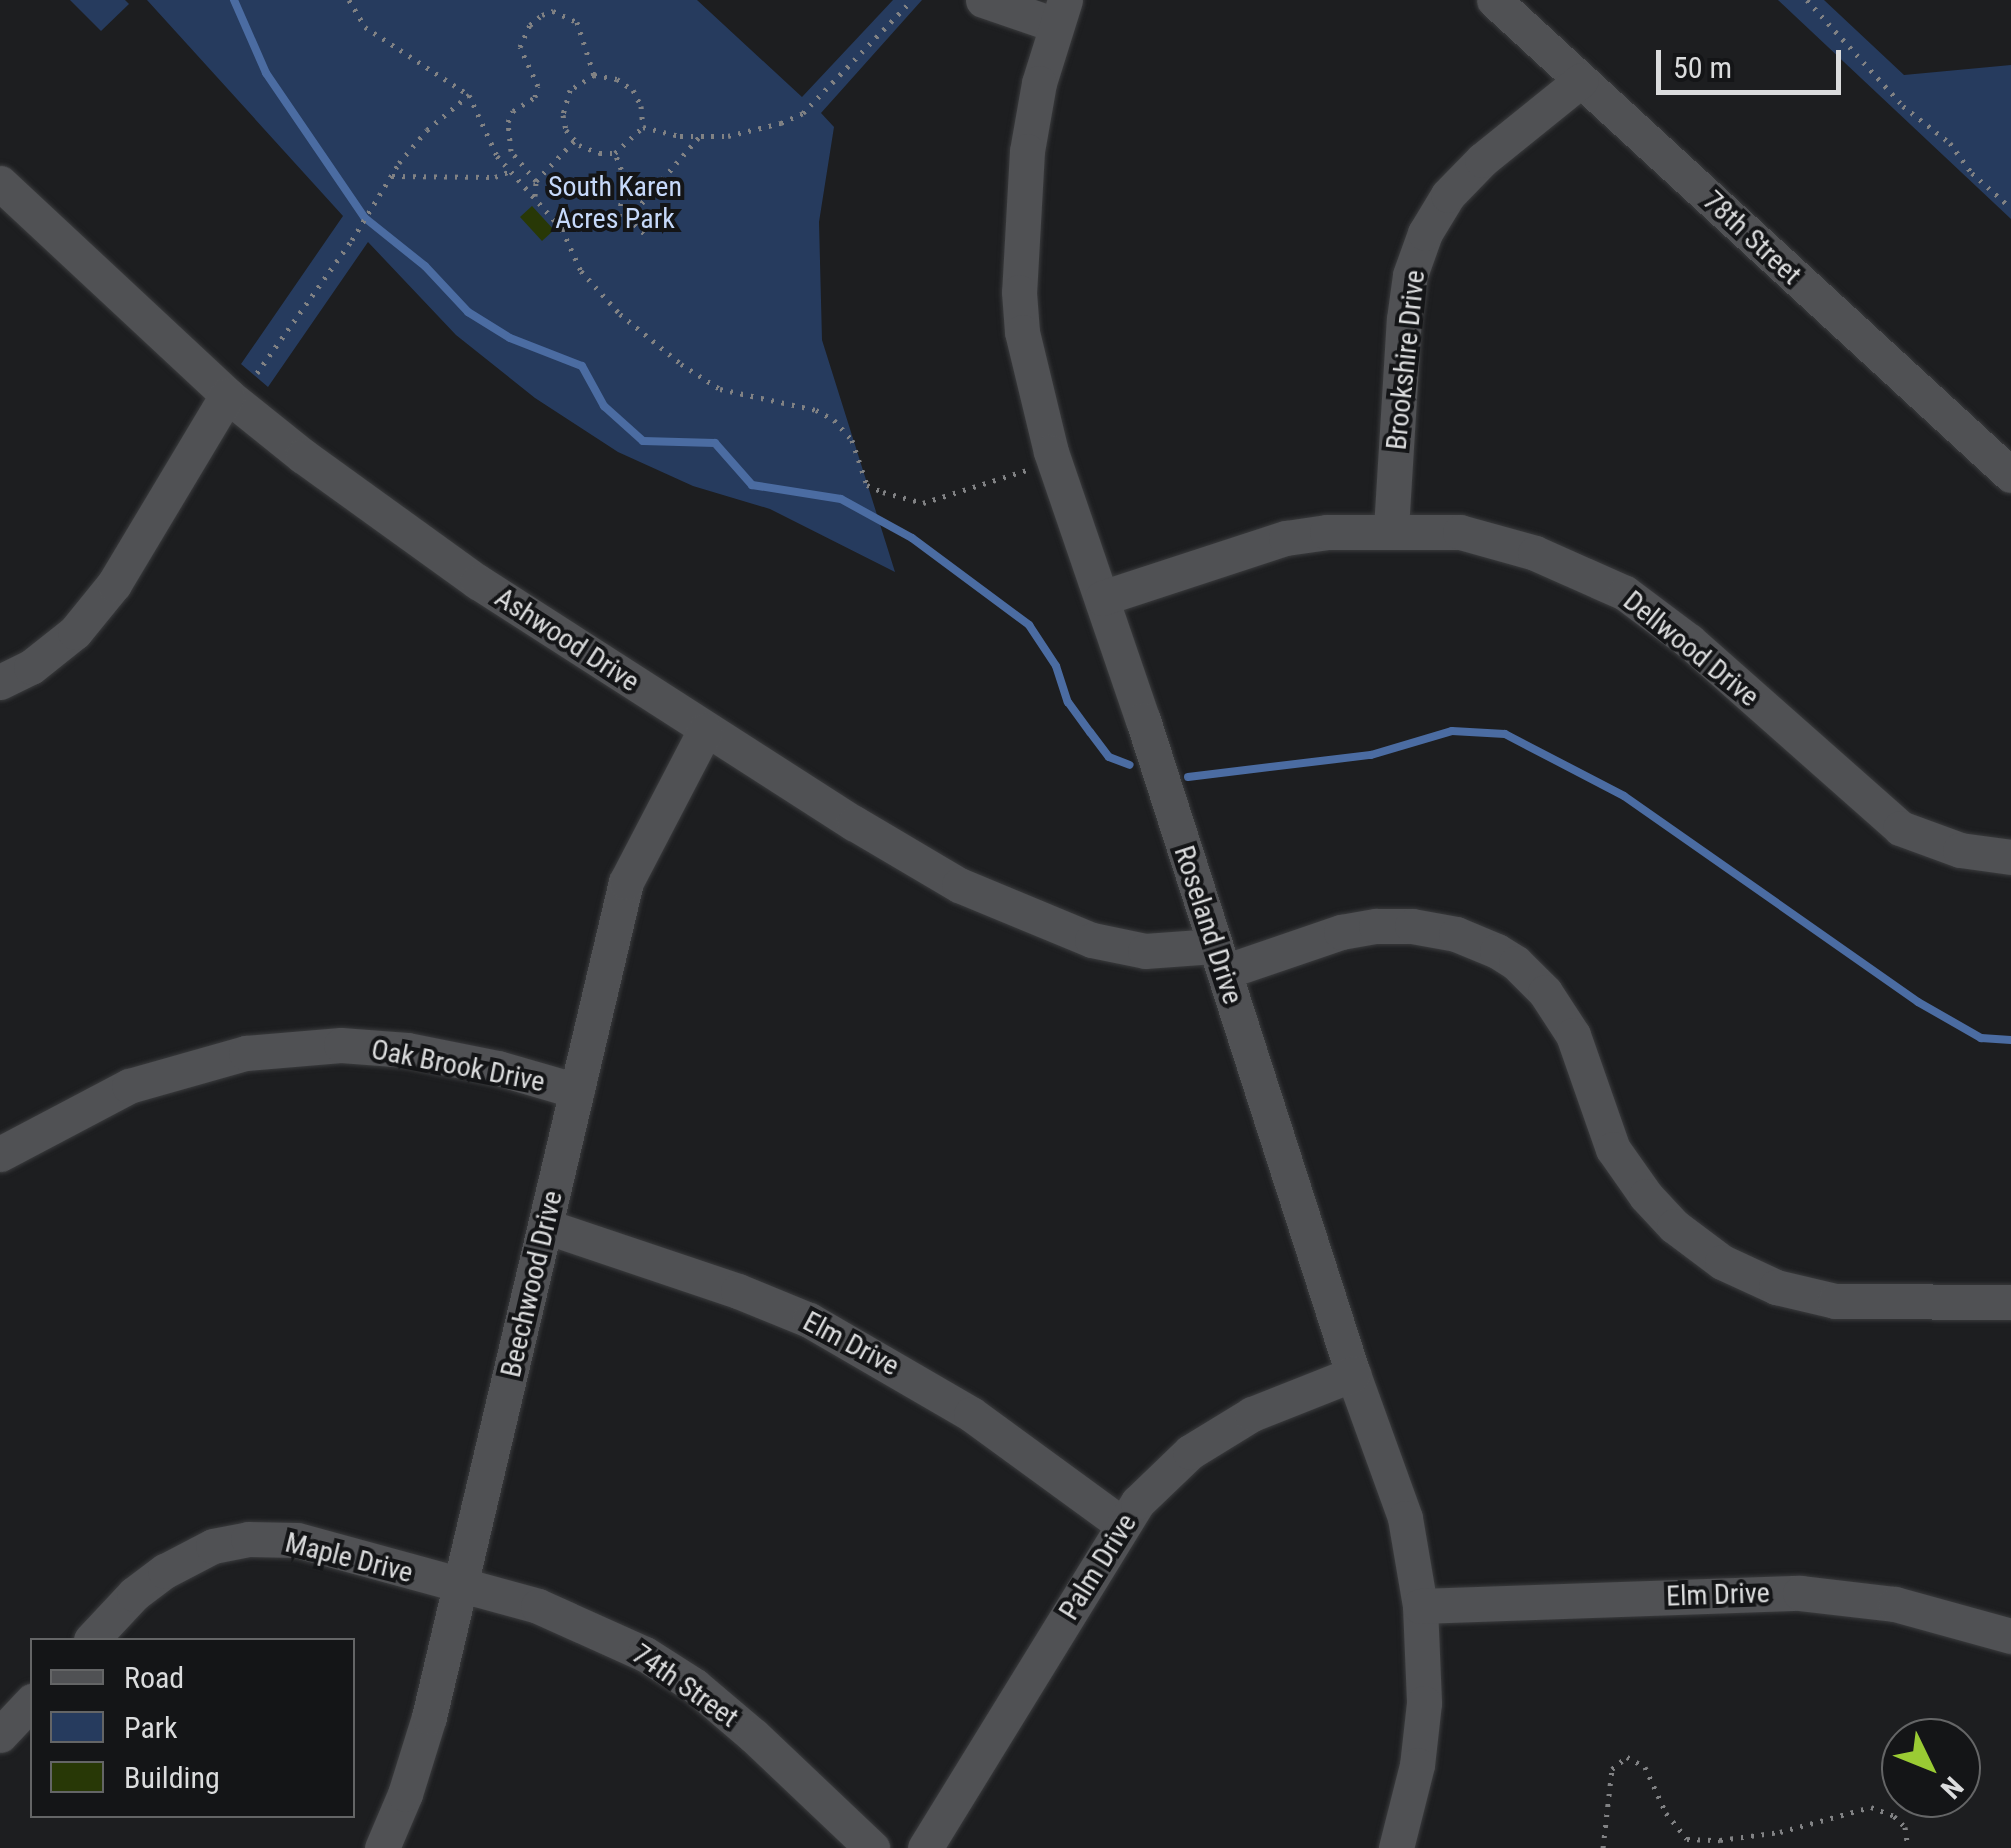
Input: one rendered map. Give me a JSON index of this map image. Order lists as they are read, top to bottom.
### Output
{
  "streets": {
    "street": [
      "78th Street",
      "Brookshire Drive",
      "Ashwood Drive",
      "Dellwood Drive",
      "Roseland Drive",
      "Oak Brook Drive",
      "Beechwood Drive",
      "Elm Drive",
      "Maple Drive",
      "Palm Drive",
      "74th Street"
    ]
  },
  "crossings": [
    ["78th Street", "Brookshire Drive"],
    ["Brookshire Drive", "Dellwood Drive"],
    ["Ashwood Drive", "Roseland Drive"],
    ["Ashwood Drive", "Beechwood Drive"],
    ["Dellwood Drive", "Roseland Drive"],
    ["Roseland Drive", "Elm Drive"],
    ["Roseland Drive", "Palm Drive"],
    ["Oak Brook Drive", "Beechwood Drive"],
    ["Beechwood Drive", "Elm Drive"],
    ["Beechwood Drive", "Maple Drive"],
    ["Beechwood Drive", "74th Street"],
    ["Elm Drive", "Palm Drive"],
    ["Maple Drive", "74th Street"]
  ],
  "parks": ["South Karen Acres Park"],
  "legend": ["Road", "Park", "Building"],
  "scale_bar": "50 m",
  "north": "bottom right"
}
